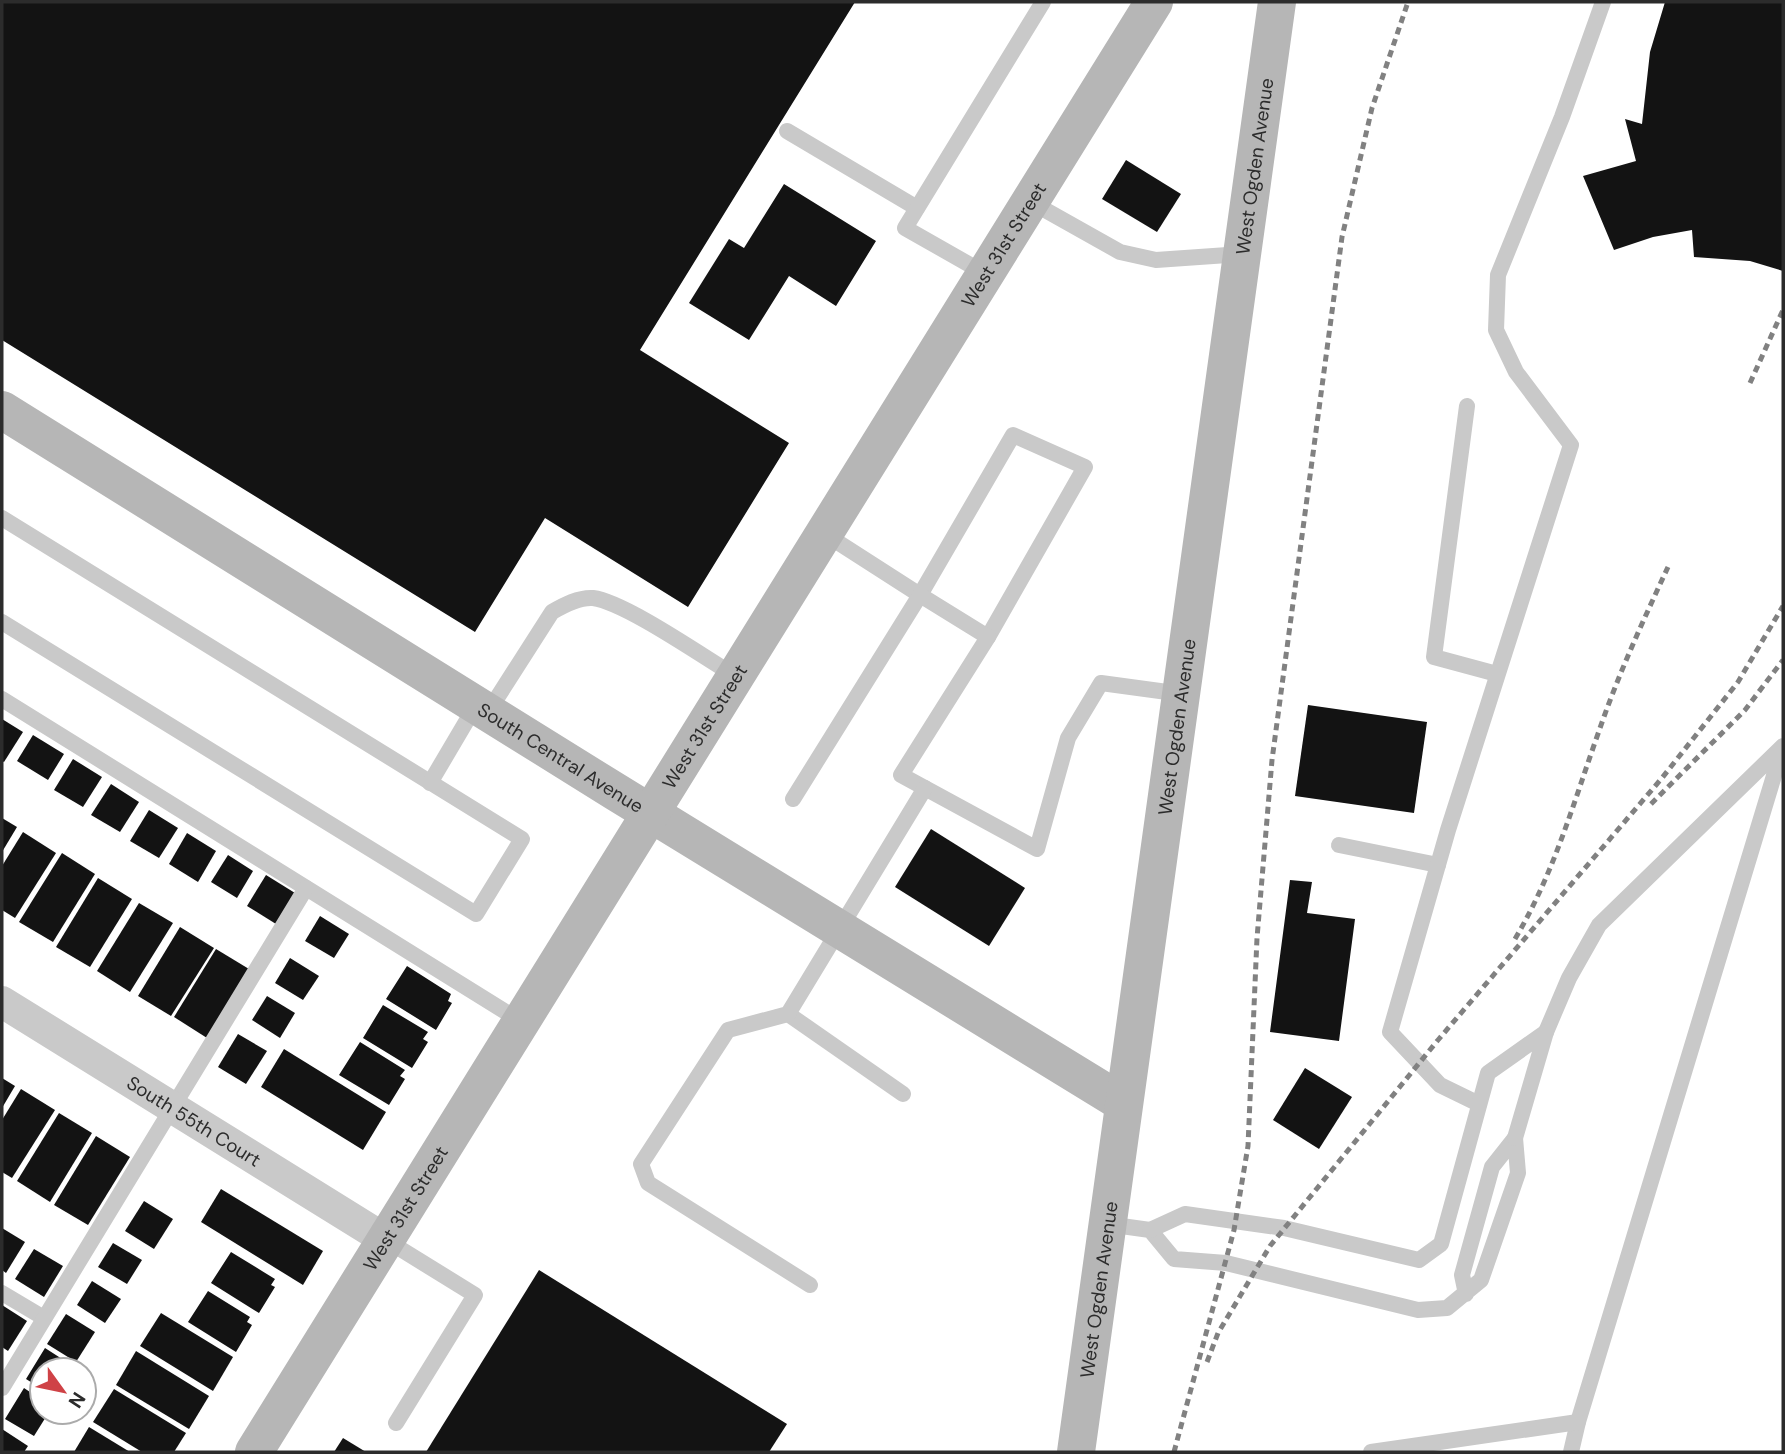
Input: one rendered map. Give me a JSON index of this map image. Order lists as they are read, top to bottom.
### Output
{
  "streets": {
    "main road": ["West Ogden Avenue", "West 31st Street", "South Central Avenue"],
    "street": ["South 55th Court"]
  },
  "crossings": [
    ["West Ogden Avenue", "South Central Avenue"],
    ["West 31st Street", "South Central Avenue"],
    ["West 31st Street", "South 55th Court"]
  ],
  "north": "bottom right"
}
